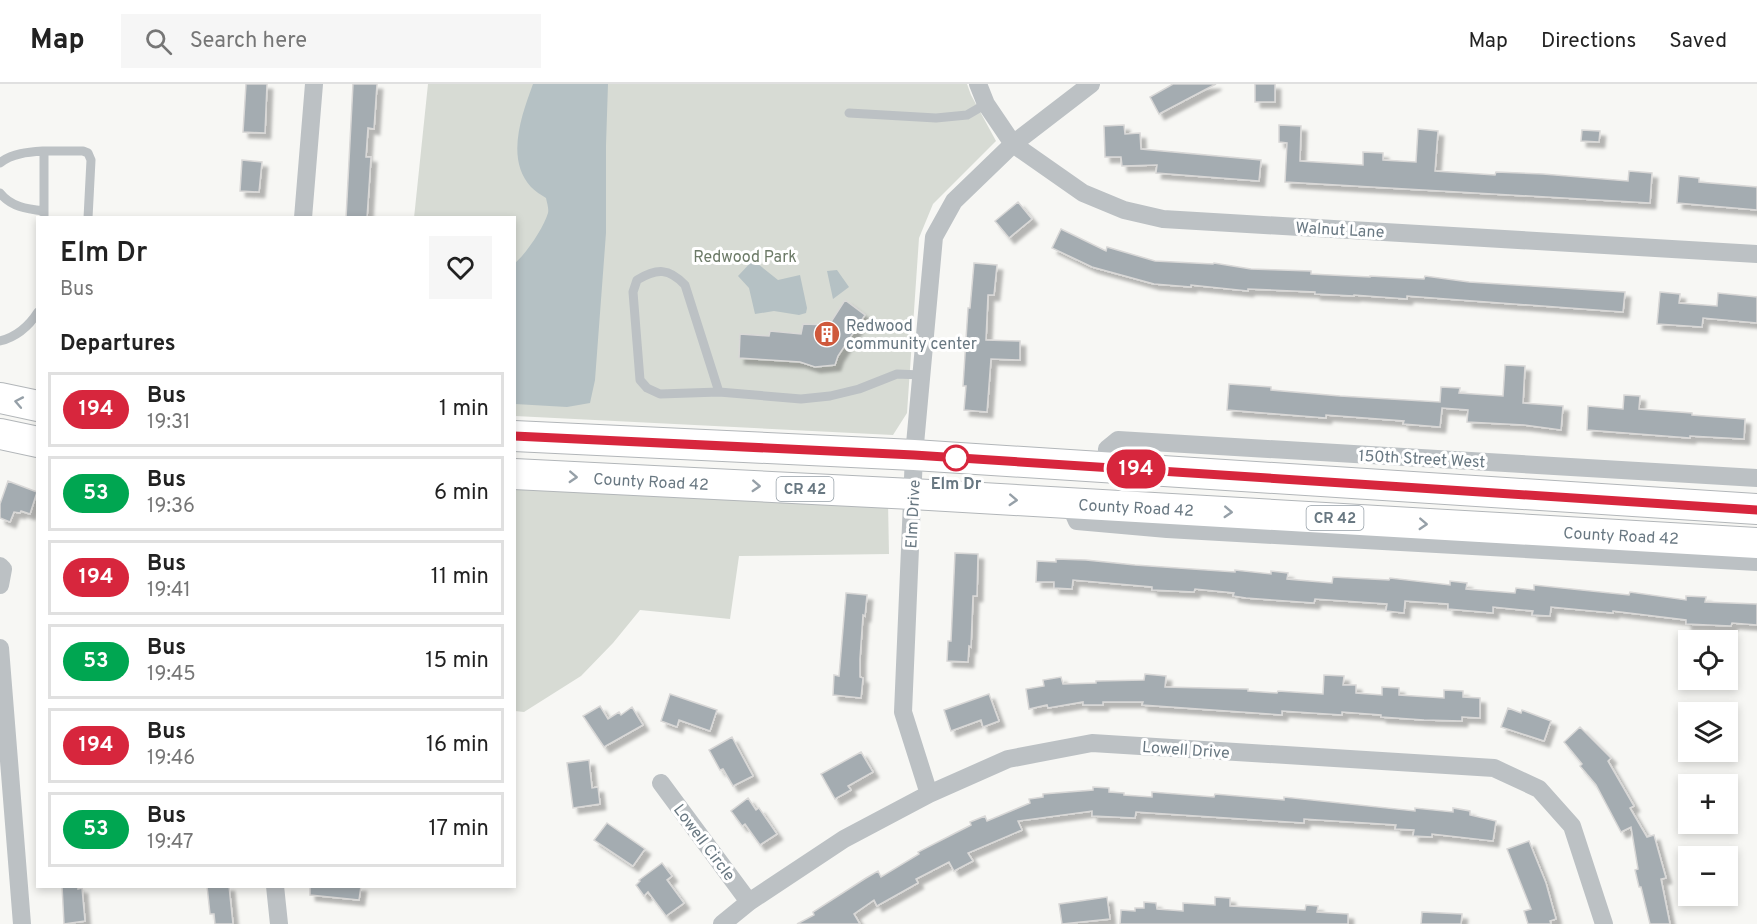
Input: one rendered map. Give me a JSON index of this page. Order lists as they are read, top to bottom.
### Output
{
  "streets": {
    "highway": ["County Road 42", "CR 42"],
    "street": [
      "Walnut Lane",
      "150th Street West",
      "Elm Drive",
      "Lowell Drive",
      "Lowell Circle"
    ]
  },
  "crossings": [
    ["Walnut Lane", "Elm Drive"],
    ["150th Street West", "County Road 42"],
    ["County Road 42", "Elm Drive"],
    ["Elm Drive", "Lowell Drive"],
    ["Lowell Drive", "Lowell Circle"]
  ],
  "parks": ["Redwood Park"],
  "places": {
    "building": ["Redwood community center"],
    "other": ["Elm Dr"]
  },
  "lines": ["bus line 194"],
  "page": {
    "header": "Map",
    "search": "Search here",
    "nav": ["Map", "Directions", "Saved"],
    "on_map": "194",
    "heading": [
      ["Elm Dr", "Bus"],
      "Departures"
    ],
    "list": [
      {
        "mark": "194",
        "name": "Bus",
        "note": "19:31",
        "value": "1 min"
      },
      {
        "mark": "53",
        "name": "Bus",
        "note": "19:36",
        "value": "6 min"
      },
      {
        "mark": "194",
        "name": "Bus",
        "note": "19:41",
        "value": "11 min"
      },
      {
        "mark": "53",
        "name": "Bus",
        "note": "19:45",
        "value": "15 min"
      },
      {
        "mark": "194",
        "name": "Bus",
        "note": "19:46",
        "value": "16 min"
      },
      {
        "mark": "53",
        "name": "Bus",
        "note": "19:47",
        "value": "17 min"
      }
    ],
    "map_buttons": ["+", "−"]
  }
}
